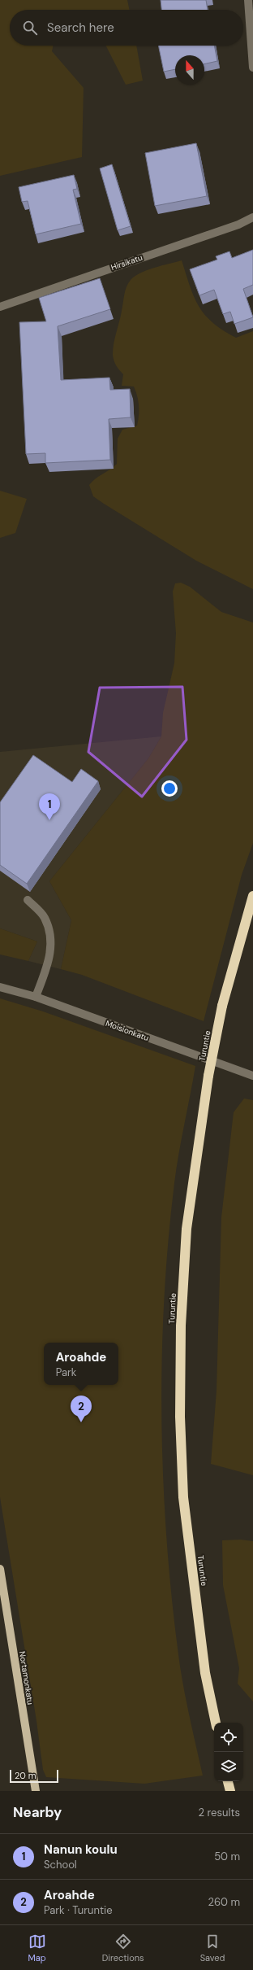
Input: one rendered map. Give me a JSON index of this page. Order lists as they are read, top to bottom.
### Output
{
  "streets": {
    "highway": ["Turuntie"],
    "main road": ["Nortamonkatu"],
    "street": ["Hirsikatu", "Moisionkatu"]
  },
  "scale_bar": "20 m",
  "north": "top",
  "page": {
    "search": "Search here",
    "pins": ["1", "2"],
    "popup": ["Aroahde", "Park"],
    "scale": "20 m",
    "heading": ["Nearby", "2 results"],
    "list": [
      {
        "mark": "1",
        "name": "Nanun koulu",
        "note": "School",
        "value": "50 m"
      },
      {
        "mark": "2",
        "name": "Aroahde",
        "note": "Park · Turuntie",
        "value": "260 m"
      }
    ],
    "nav": ["Map", "Directions", "Saved"]
  }
}
